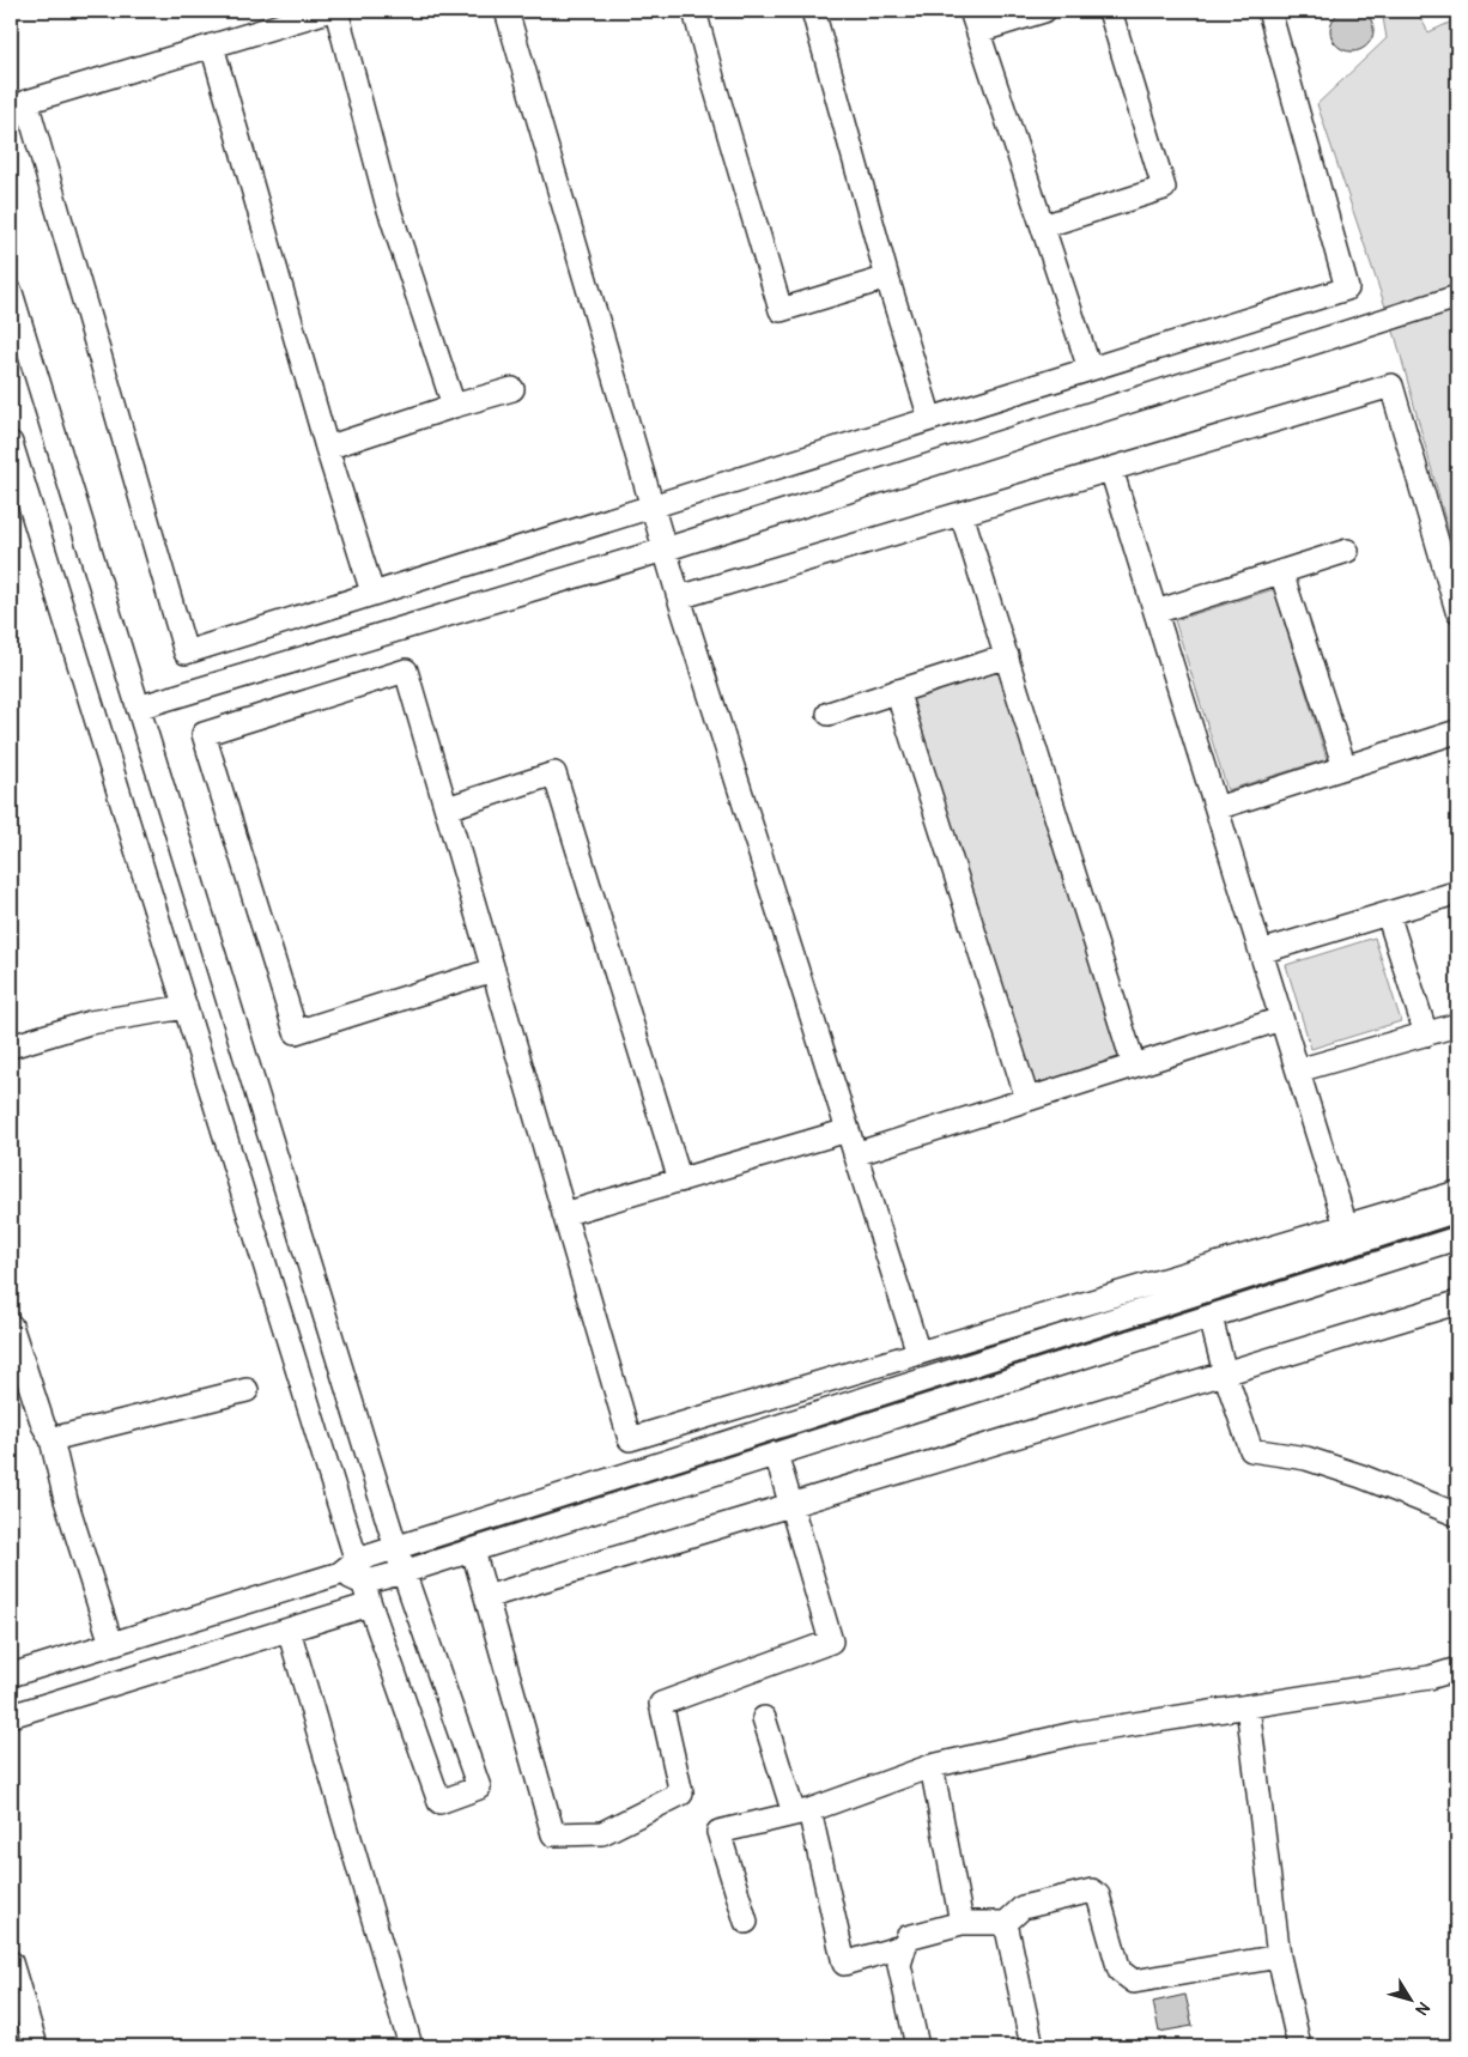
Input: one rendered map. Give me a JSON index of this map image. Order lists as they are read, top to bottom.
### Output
{
  "north": "bottom right"
}
